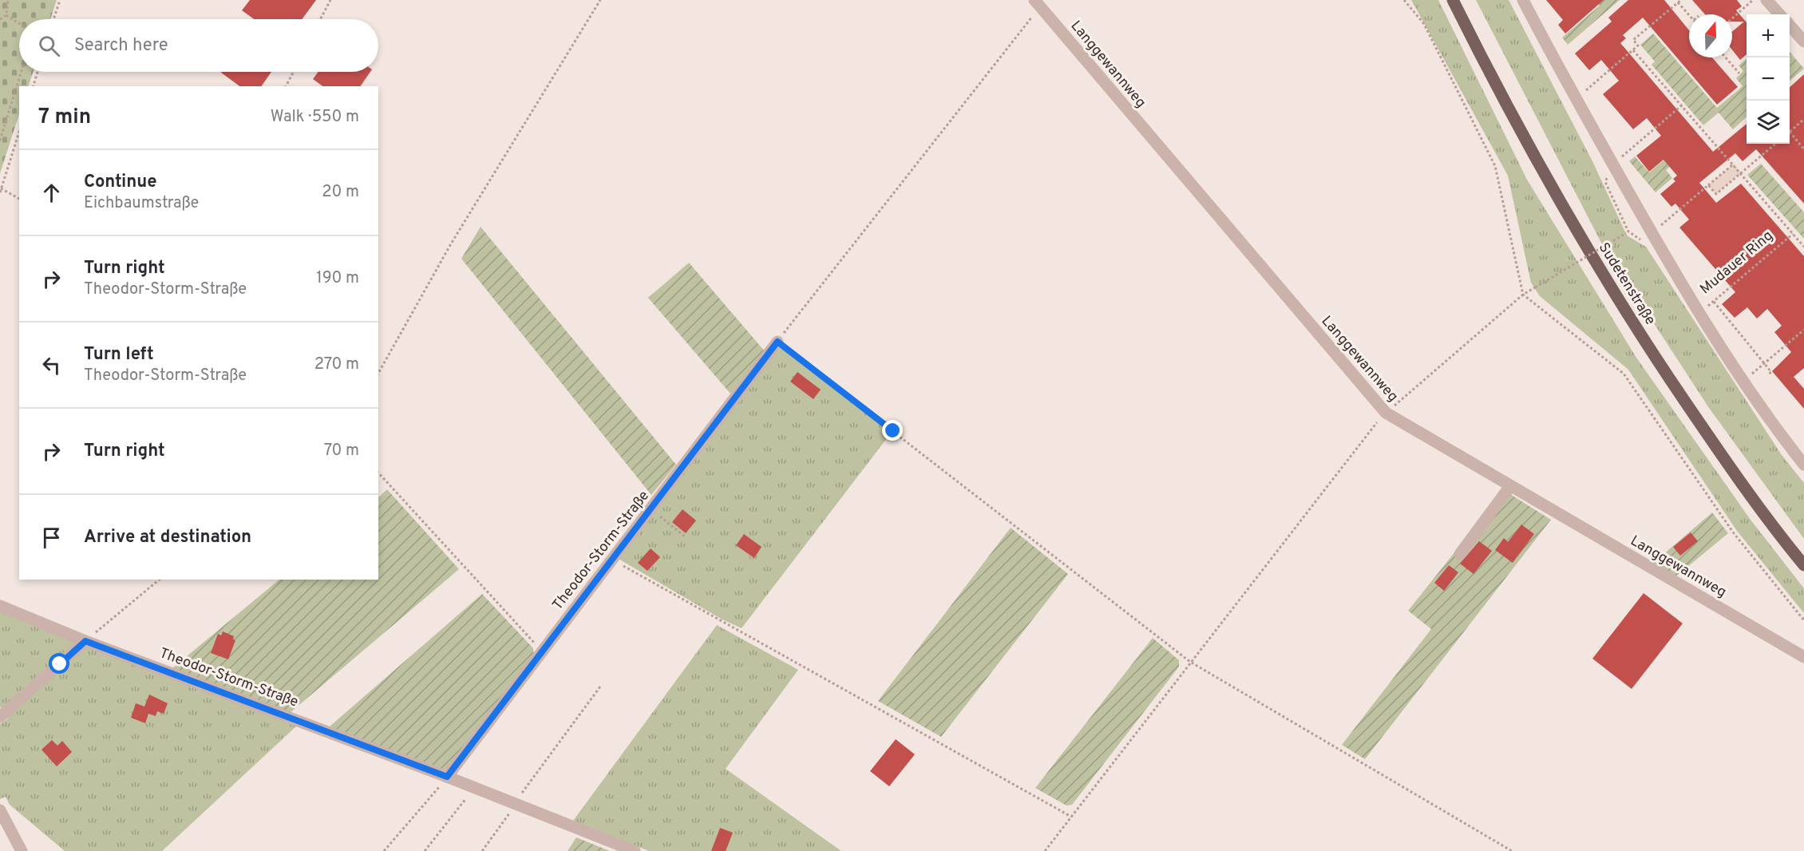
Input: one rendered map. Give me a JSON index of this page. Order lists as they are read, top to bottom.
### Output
{
  "streets": {
    "main road": ["Sudetenstraße"],
    "street": ["Langgewannweg", "Mudauer Ring", "Theodor-Storm-Straße"]
  },
  "north": "top",
  "page": {
    "map_buttons": ["+", "−"],
    "search": "Search here",
    "heading": ["7 min", "Walk · 550 m"],
    "list": [
      ["Continue", "Eichbaumstraße", "20 m"],
      ["Turn right", "Theodor-Storm-Straße", "190 m"],
      ["Turn left", "Theodor-Storm-Straße", "270 m"],
      ["Turn right", "70 m"],
      "Arrive at destination"
    ]
  }
}
